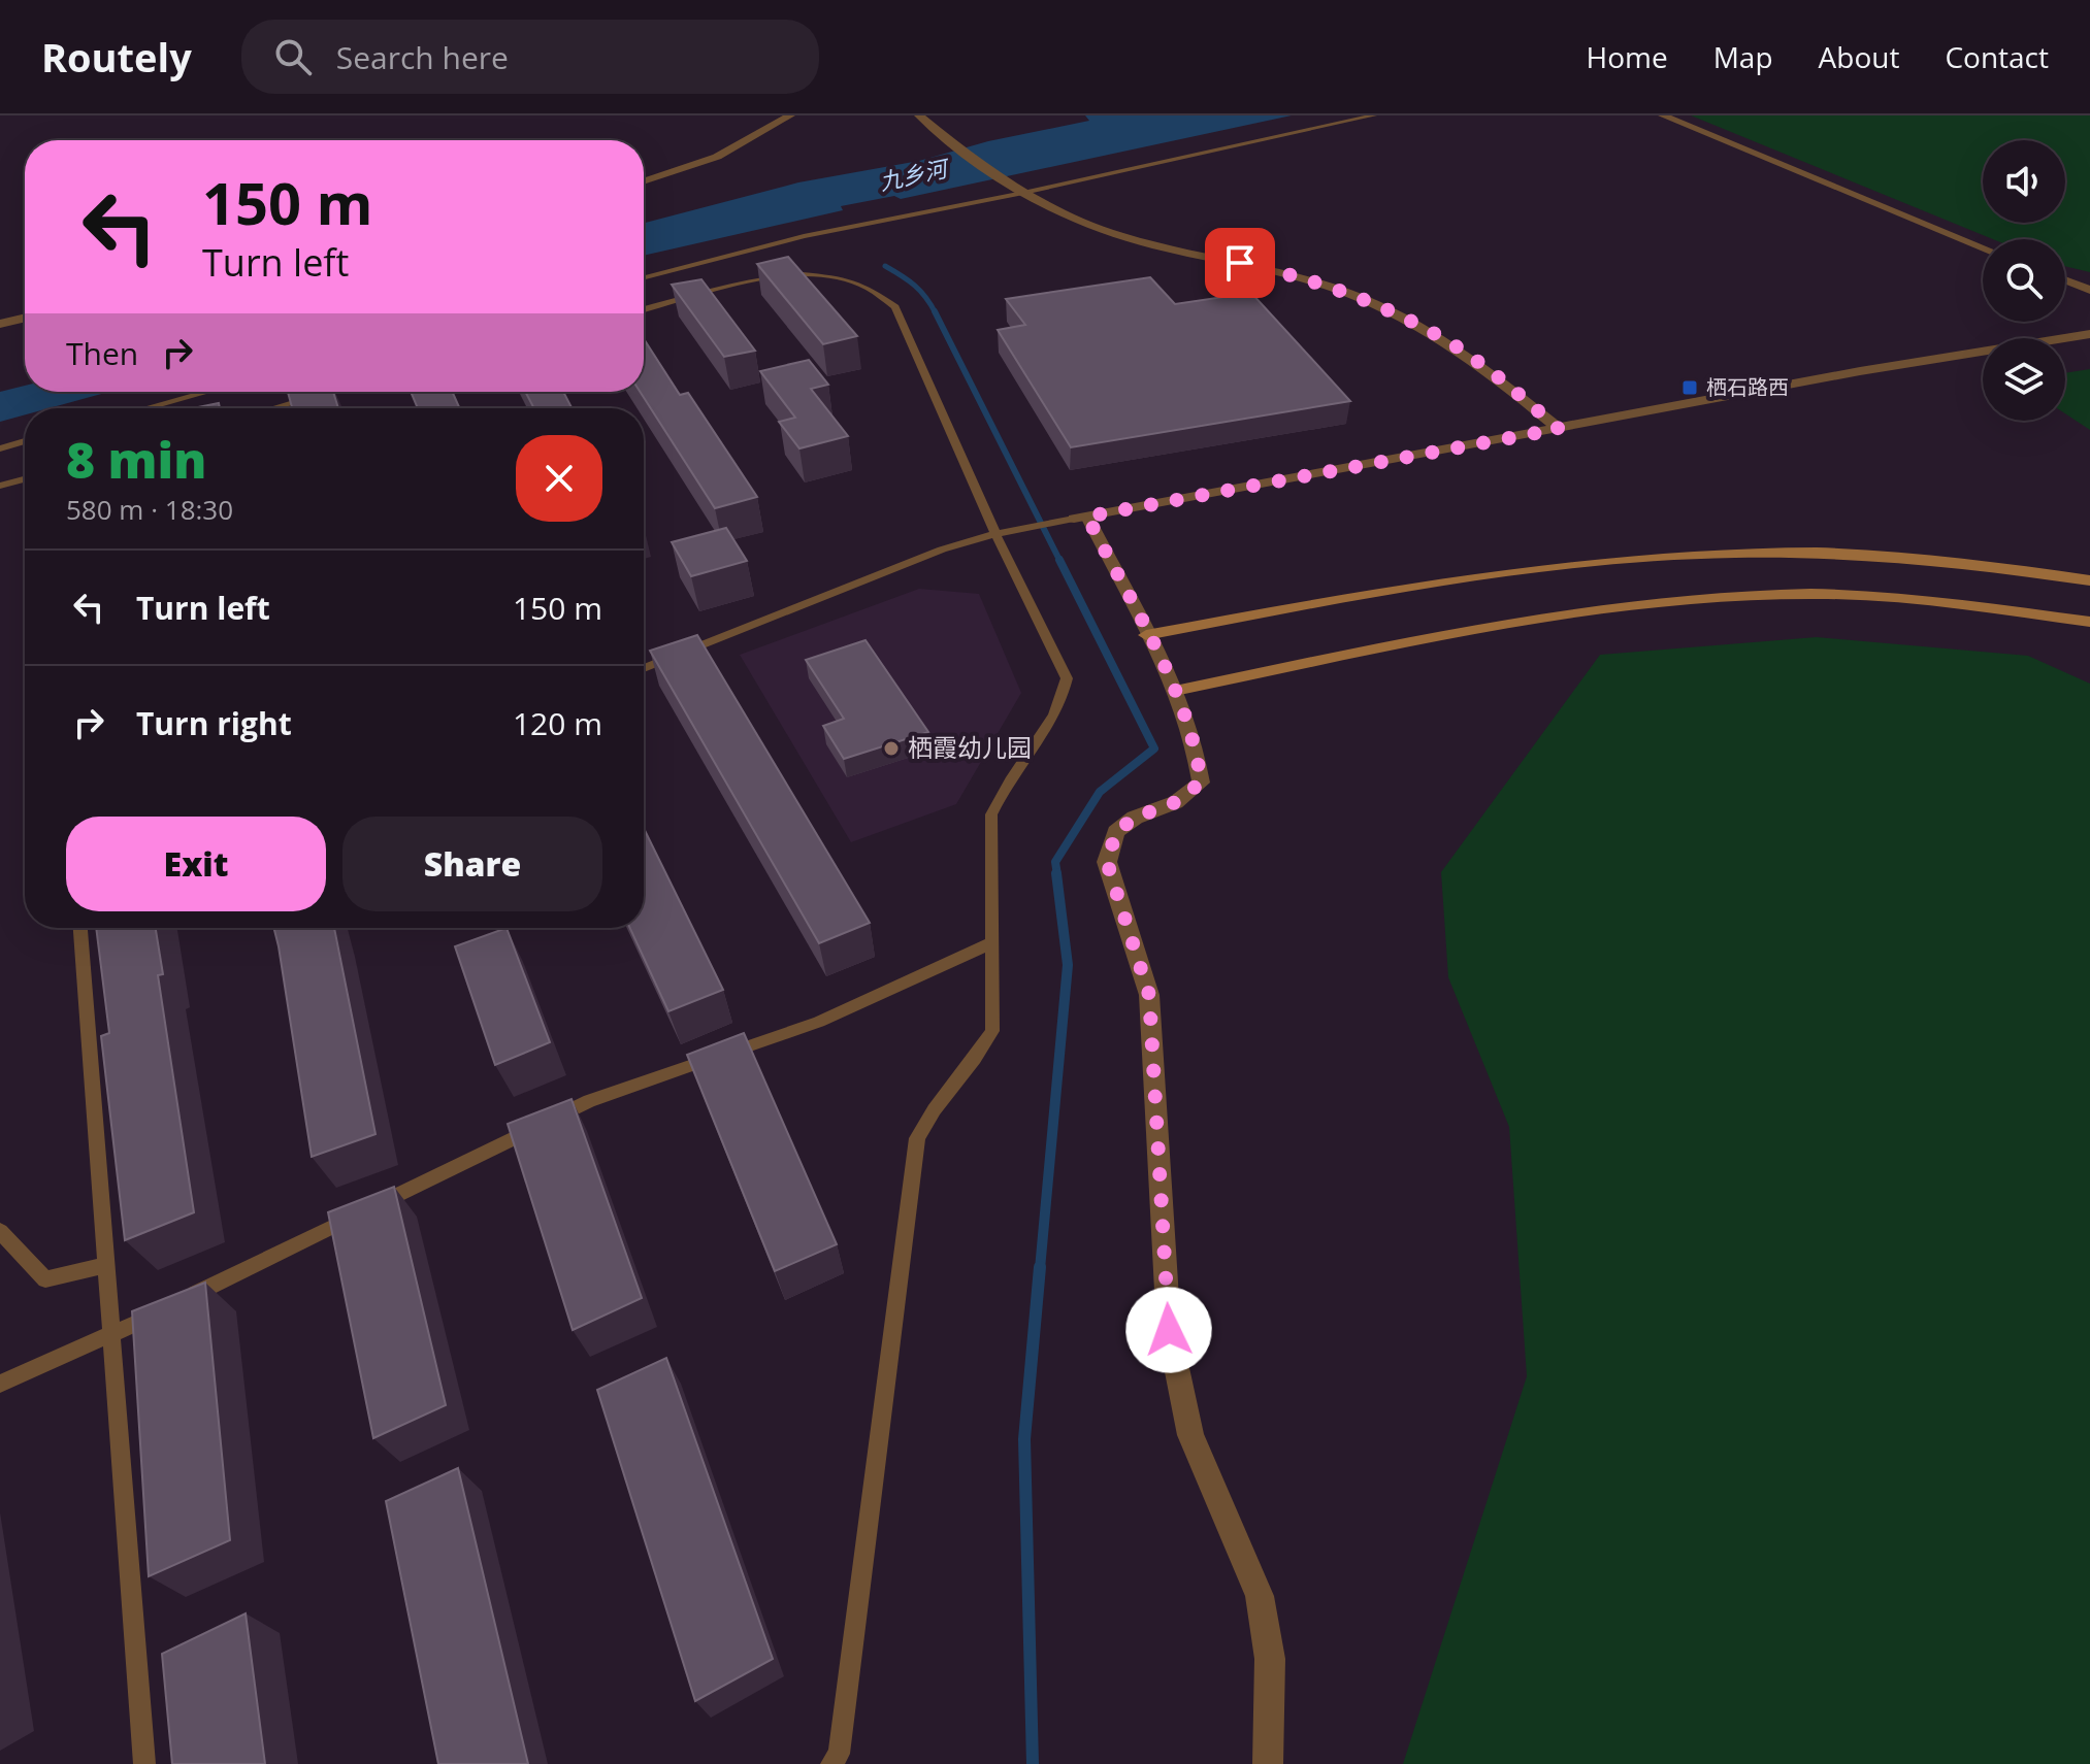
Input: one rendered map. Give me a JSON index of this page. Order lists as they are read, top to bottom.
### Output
{
  "water": ["九乡河"],
  "places": {
    "transit": ["栖石路西"],
    "other": ["栖霞幼儿园"]
  },
  "page": {
    "header": "Routely",
    "search": "Search here",
    "nav": [
      "Home",
      "Map",
      "About",
      "Contact"
    ],
    "turn": ["150 m", "Turn left"],
    "then": "Then",
    "heading": ["8 min", "580 m · 18:30"],
    "list": [
      {
        "name": "Turn left",
        "value": "150 m"
      },
      {
        "name": "Turn right",
        "value": "120 m"
      }
    ],
    "buttons": ["Exit", "Share"]
  }
}
